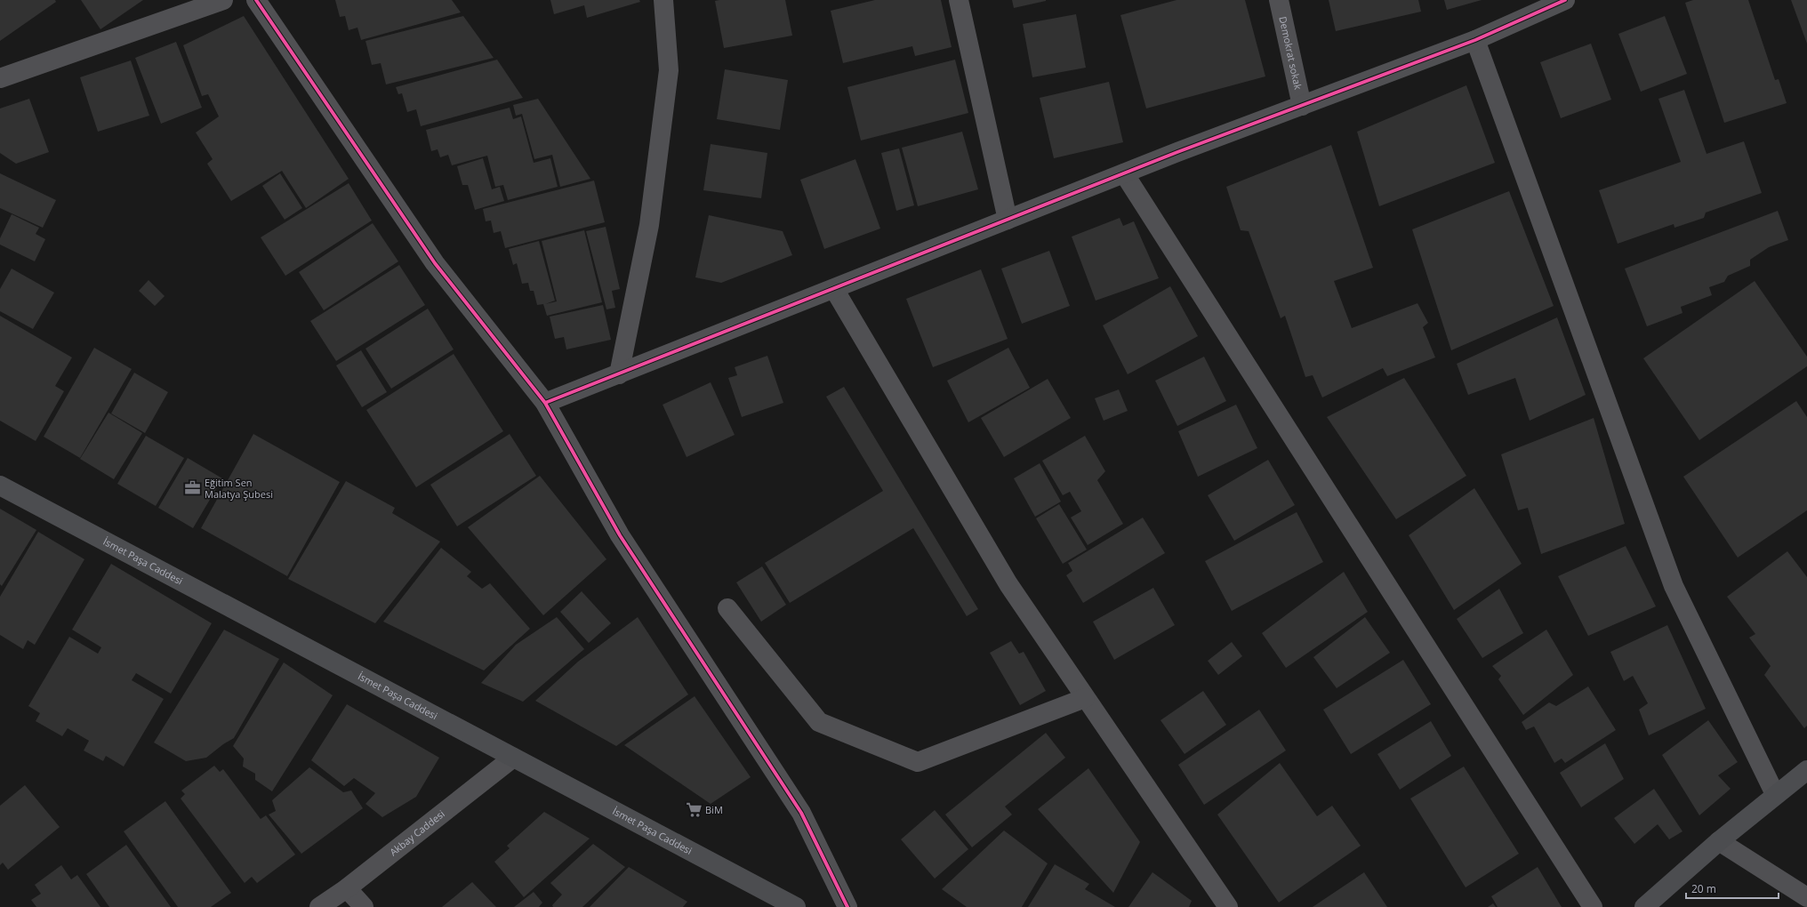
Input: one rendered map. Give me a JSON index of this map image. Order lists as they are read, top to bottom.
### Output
{
  "streets": {
    "main road": ["İsmet Paşa Caddesi"],
    "street": ["Demokrat sokak", "Akbay Caddesi"]
  },
  "crossings": [
    ["İsmet Paşa Caddesi", "Akbay Caddesi"]
  ],
  "places": {
    "office": ["Eğitim Sen Malatya Şubesi"],
    "supermarket": ["BiM"]
  },
  "scale_bar": "20 m"
}
